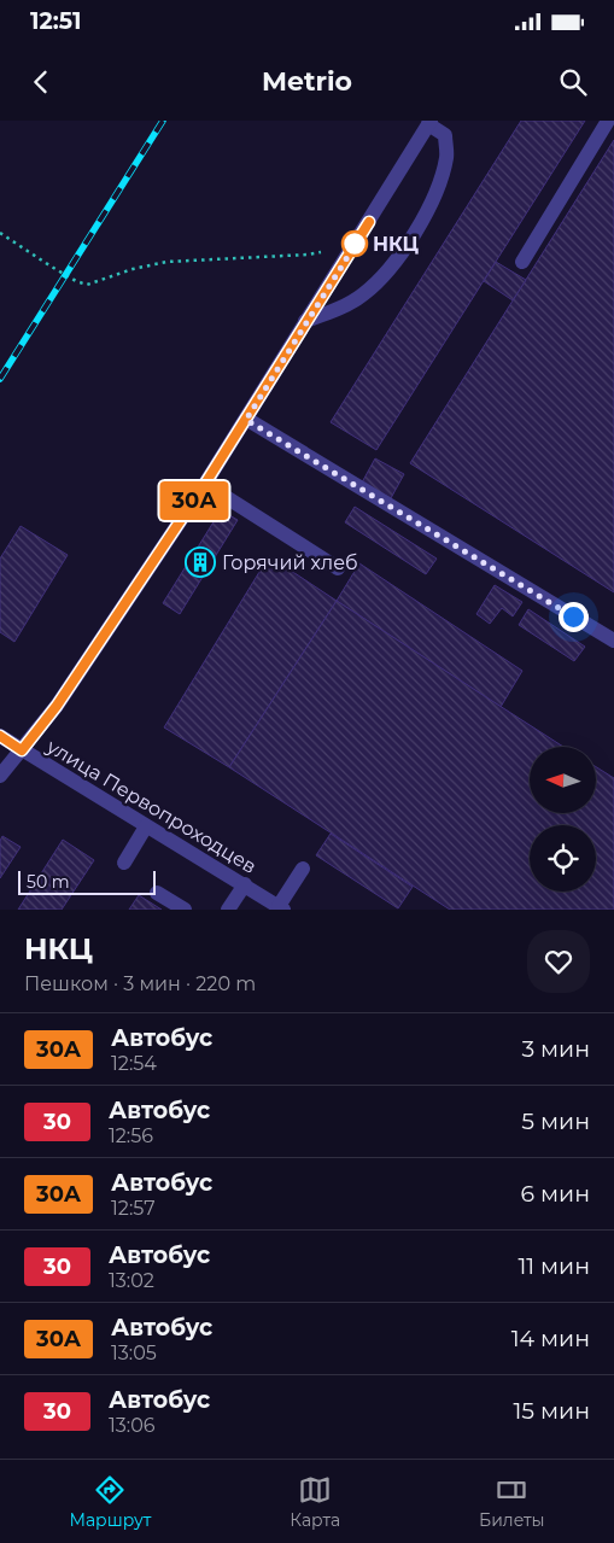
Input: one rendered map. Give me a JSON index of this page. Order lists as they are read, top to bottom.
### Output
{
  "streets": {
    "street": ["улица Первопроходцев"]
  },
  "places": {
    "other": ["НКЦ"],
    "building": ["Горячий хлеб"]
  },
  "lines": ["bus line 30А"],
  "scale_bar": "50 m",
  "north": "left",
  "page": {
    "status": "12:51",
    "header": "Metrio",
    "on_map": "30А",
    "scale": "50 m",
    "heading": ["НКЦ", "Пешком · 3 мин · 220 m"],
    "list": [
      {
        "mark": "30А",
        "name": "Автобус",
        "note": "12:54",
        "value": "3 мин"
      },
      {
        "mark": "30",
        "name": "Автобус",
        "note": "12:56",
        "value": "5 мин"
      },
      {
        "mark": "30А",
        "name": "Автобус",
        "note": "12:57",
        "value": "6 мин"
      },
      {
        "mark": "30",
        "name": "Автобус",
        "note": "13:02",
        "value": "11 мин"
      },
      {
        "mark": "30А",
        "name": "Автобус",
        "note": "13:05",
        "value": "14 мин"
      },
      {
        "mark": "30",
        "name": "Автобус",
        "note": "13:06",
        "value": "15 мин"
      }
    ],
    "tabs": ["Маршрут", "Карта", "Билеты"]
  }
}
